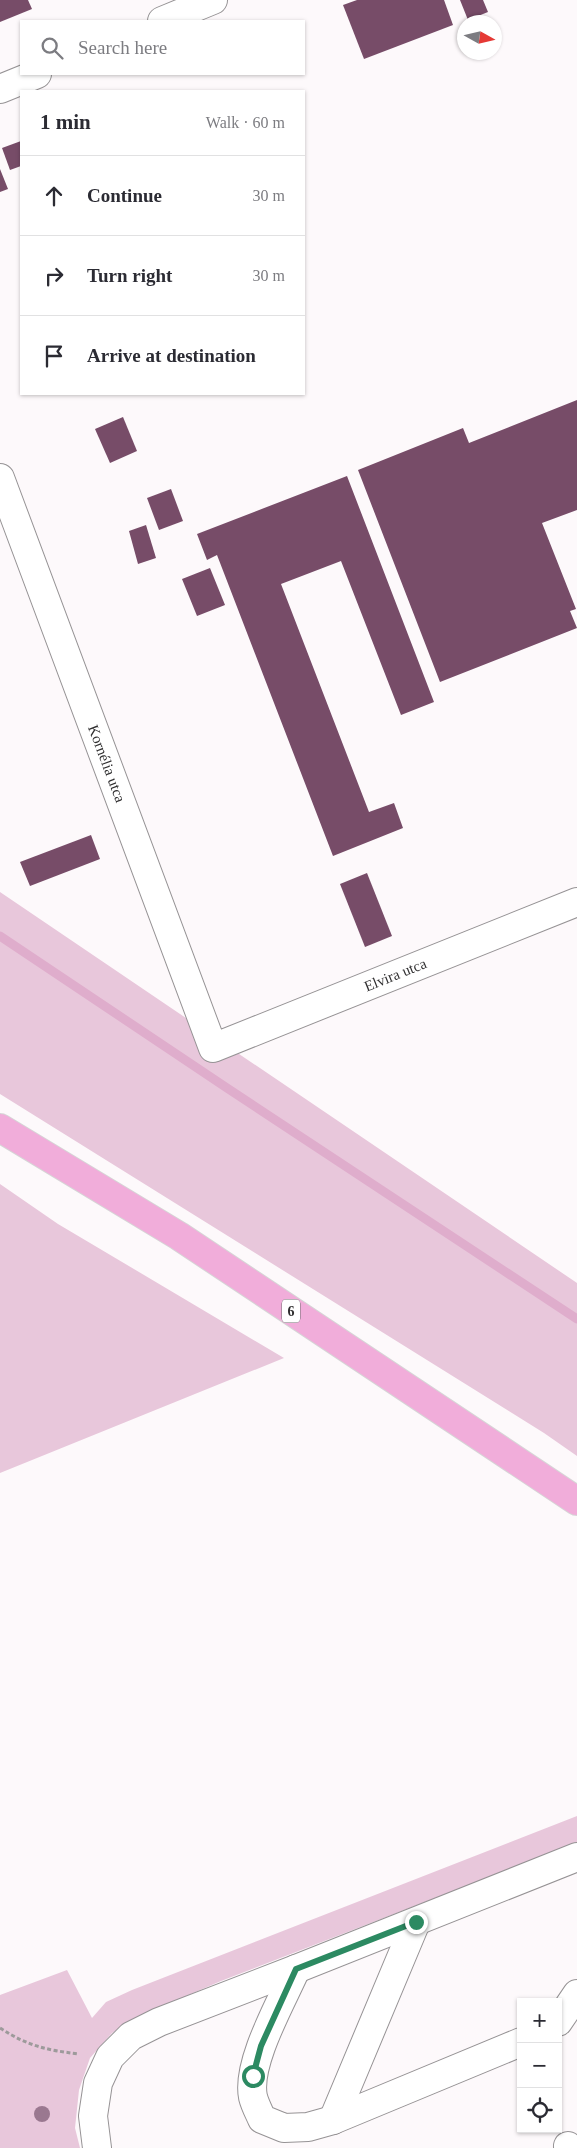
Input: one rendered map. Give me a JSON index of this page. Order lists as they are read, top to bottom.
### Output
{
  "streets": {
    "main road": ["6"],
    "street": ["Kornélia utca", "Elvira utca"]
  },
  "crossings": [
    ["Kornélia utca", "Elvira utca"]
  ],
  "north": "right",
  "page": {
    "search": "Search here",
    "heading": ["1 min", "Walk · 60 m"],
    "list": [
      ["Continue", "30 m"],
      ["Turn right", "30 m"],
      "Arrive at destination"
    ],
    "map_buttons": ["+", "−"]
  }
}
